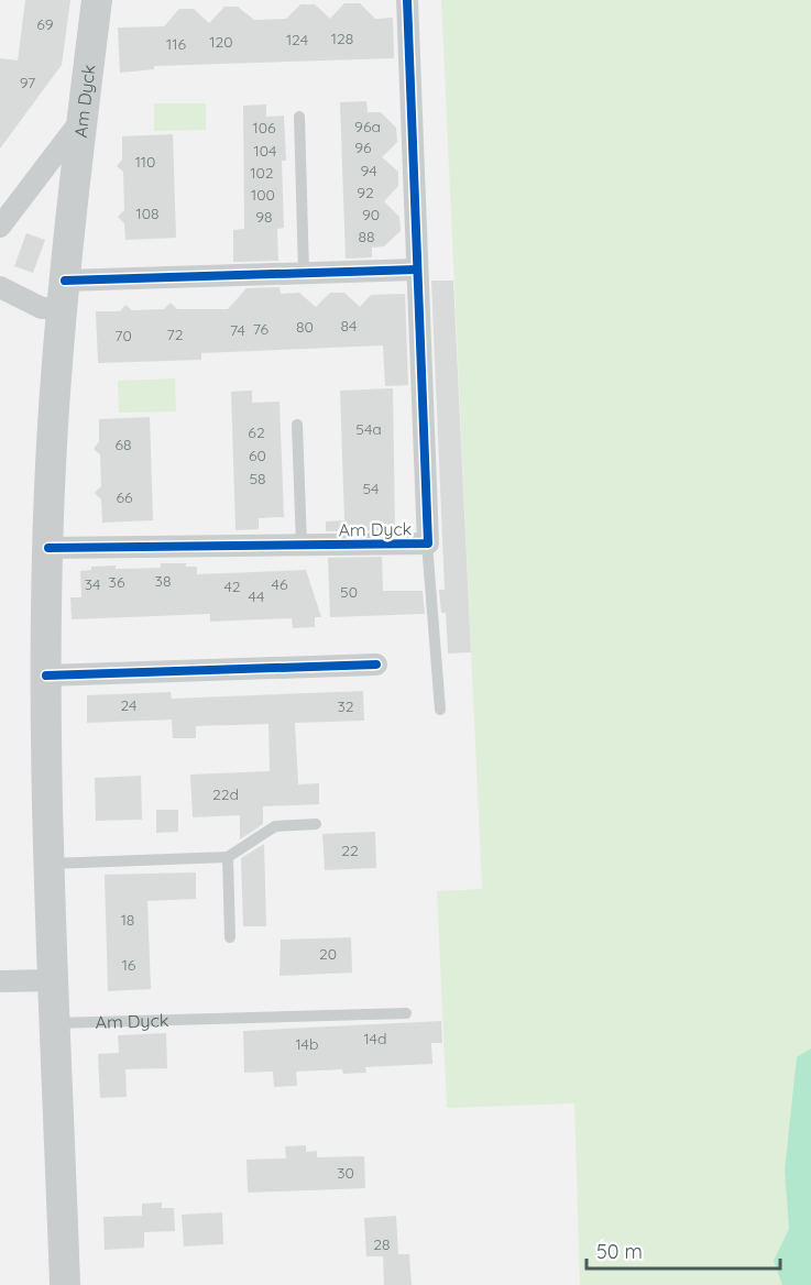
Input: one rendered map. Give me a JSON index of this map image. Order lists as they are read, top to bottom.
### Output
{
  "streets": {
    "main road": ["Am Dyck"]
  },
  "house_numbers": [
    "69",
    "128",
    "124",
    "120",
    "116",
    "97",
    "96a",
    "106",
    "96",
    "104",
    "110",
    "94",
    "102",
    "92",
    "100",
    "108",
    "90",
    "98",
    "88",
    "84",
    "80",
    "76",
    "74",
    "72",
    "70",
    "54a",
    "62",
    "68",
    "60",
    "58",
    "54",
    "66",
    "38",
    "36",
    "34",
    "46",
    "42",
    "50",
    "44",
    "24",
    "32",
    "22d",
    "22",
    "18",
    "20",
    "16",
    "14d",
    "14b",
    "30",
    "28"
  ],
  "scale_bar": "50 m"
}
